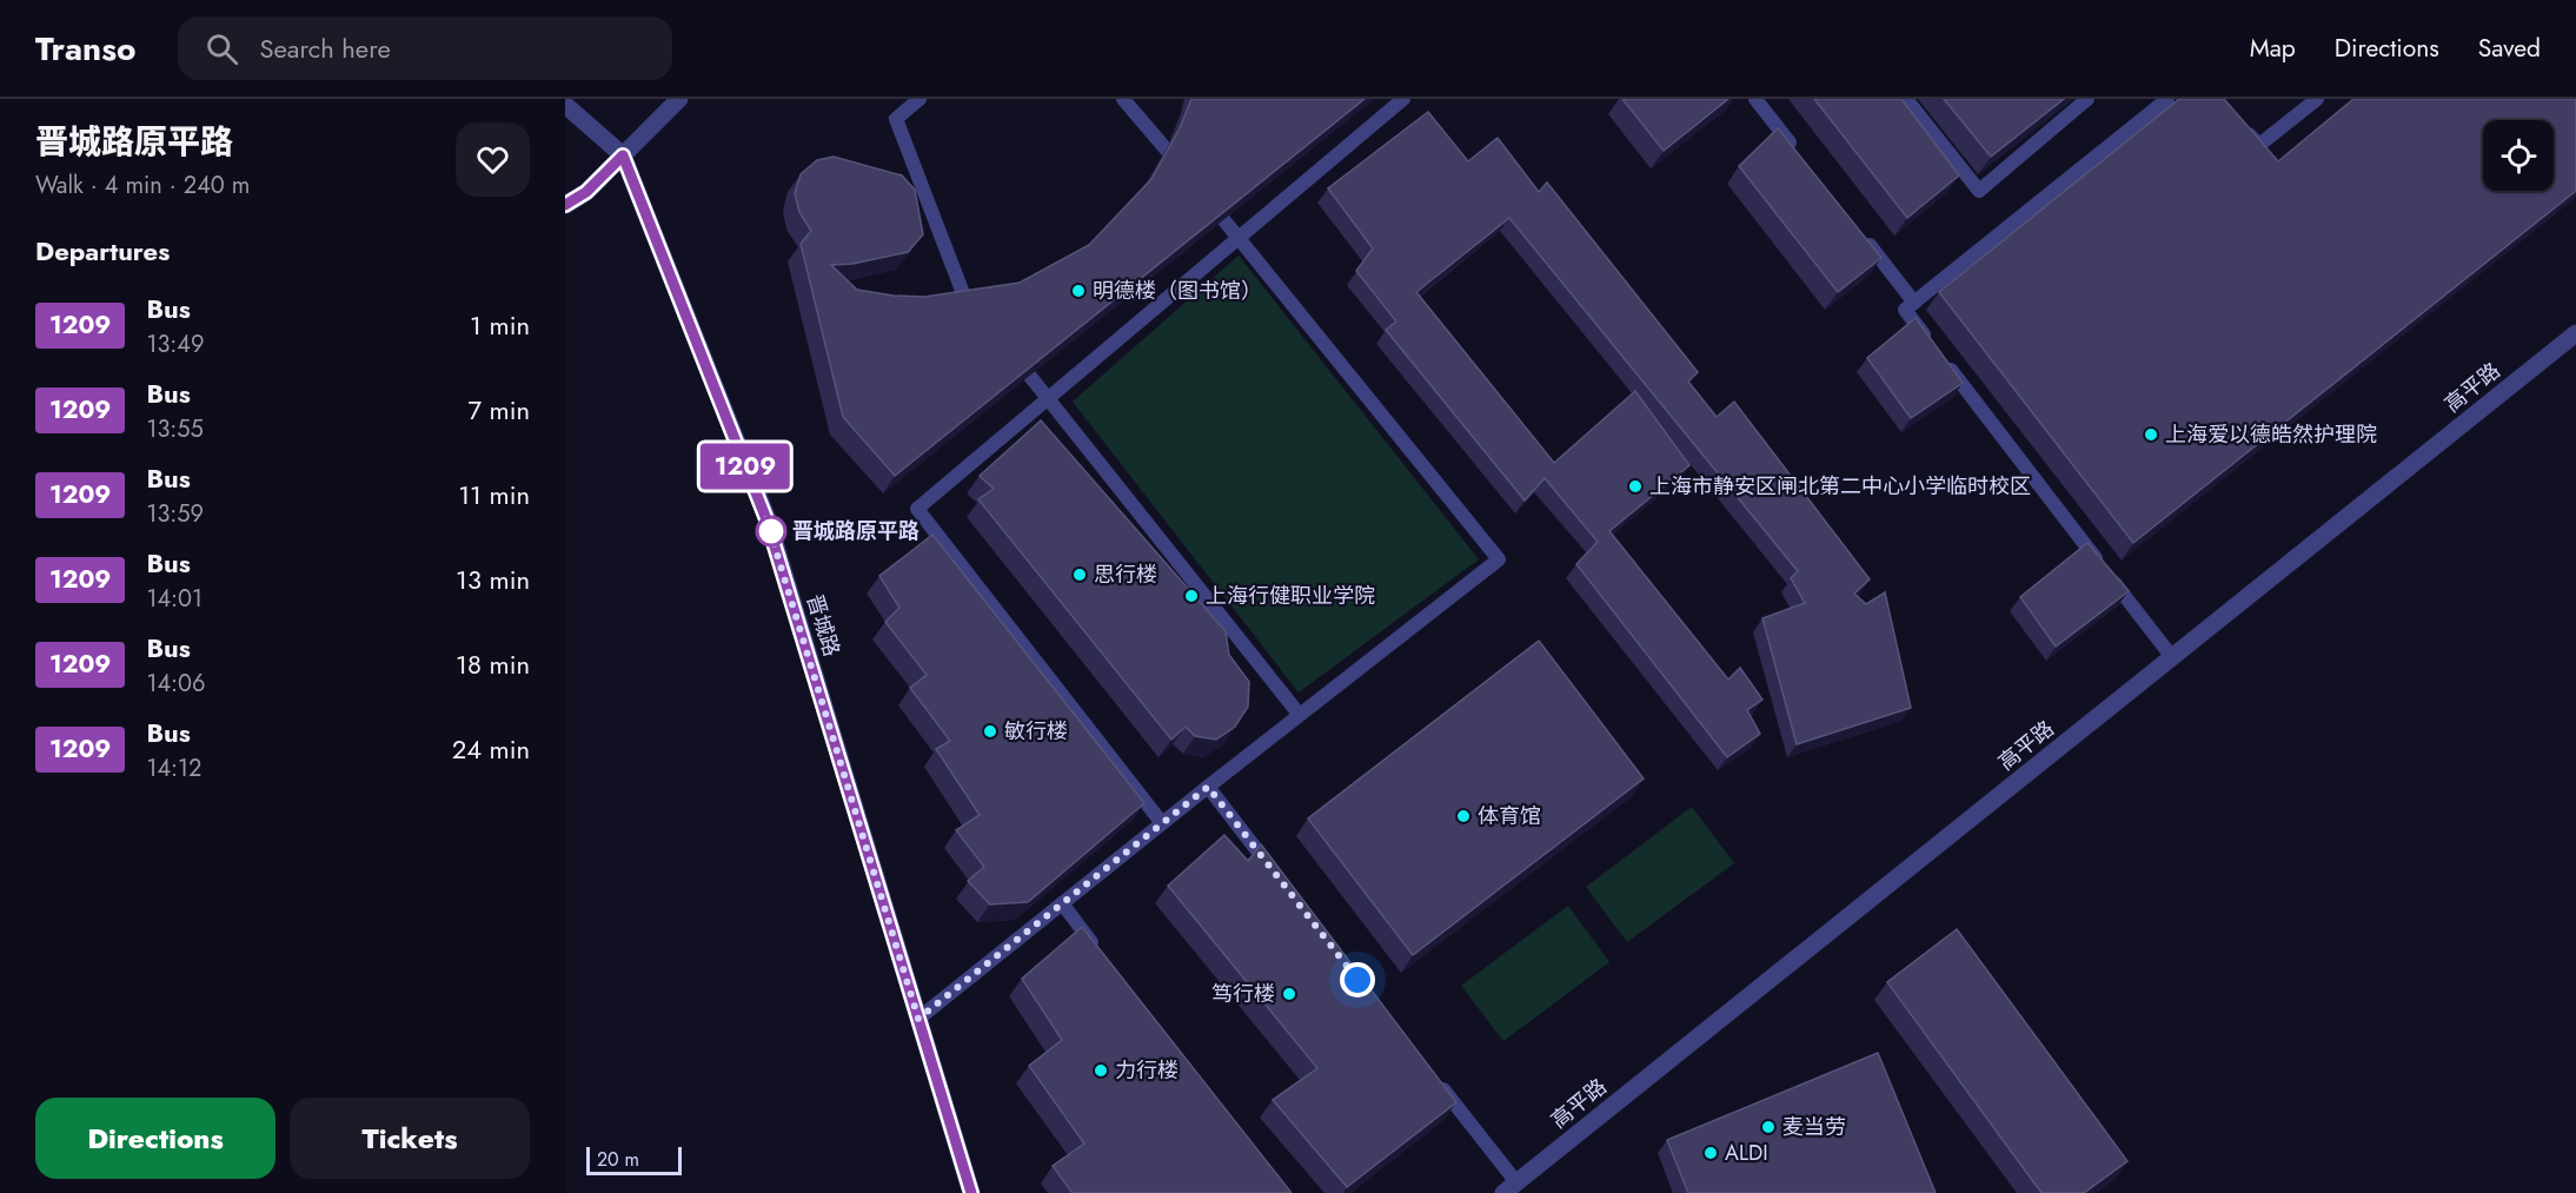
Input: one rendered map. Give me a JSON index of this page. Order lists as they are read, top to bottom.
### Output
{
  "streets": {
    "street": ["高平路", "晋城路"]
  },
  "places": [
    "明德楼（图书馆）",
    "上海爱以德皓然护理院",
    "上海市静安区闸北第二中心小学临时校区",
    "晋城路原平路",
    "思行楼",
    "上海行健职业学院",
    "敏行楼",
    "体育馆",
    "笃行楼",
    "力行楼",
    "麦当劳",
    "ALDI"
  ],
  "lines": ["bus line 1209"],
  "scale_bar": "20 m",
  "page": {
    "header": "Transo",
    "search": "Search here",
    "nav": ["Map", "Directions", "Saved"],
    "heading": [
      ["晋城路原平路", "Walk · 4 min · 240 m"],
      "Departures"
    ],
    "on_map": "1209",
    "list": [
      {
        "mark": "1209",
        "name": "Bus",
        "note": "13:49",
        "value": "1 min"
      },
      {
        "mark": "1209",
        "name": "Bus",
        "note": "13:55",
        "value": "7 min"
      },
      {
        "mark": "1209",
        "name": "Bus",
        "note": "13:59",
        "value": "11 min"
      },
      {
        "mark": "1209",
        "name": "Bus",
        "note": "14:01",
        "value": "13 min"
      },
      {
        "mark": "1209",
        "name": "Bus",
        "note": "14:06",
        "value": "18 min"
      },
      {
        "mark": "1209",
        "name": "Bus",
        "note": "14:12",
        "value": "24 min"
      }
    ],
    "buttons": ["Directions", "Tickets"],
    "scale": "20 m"
  }
}
